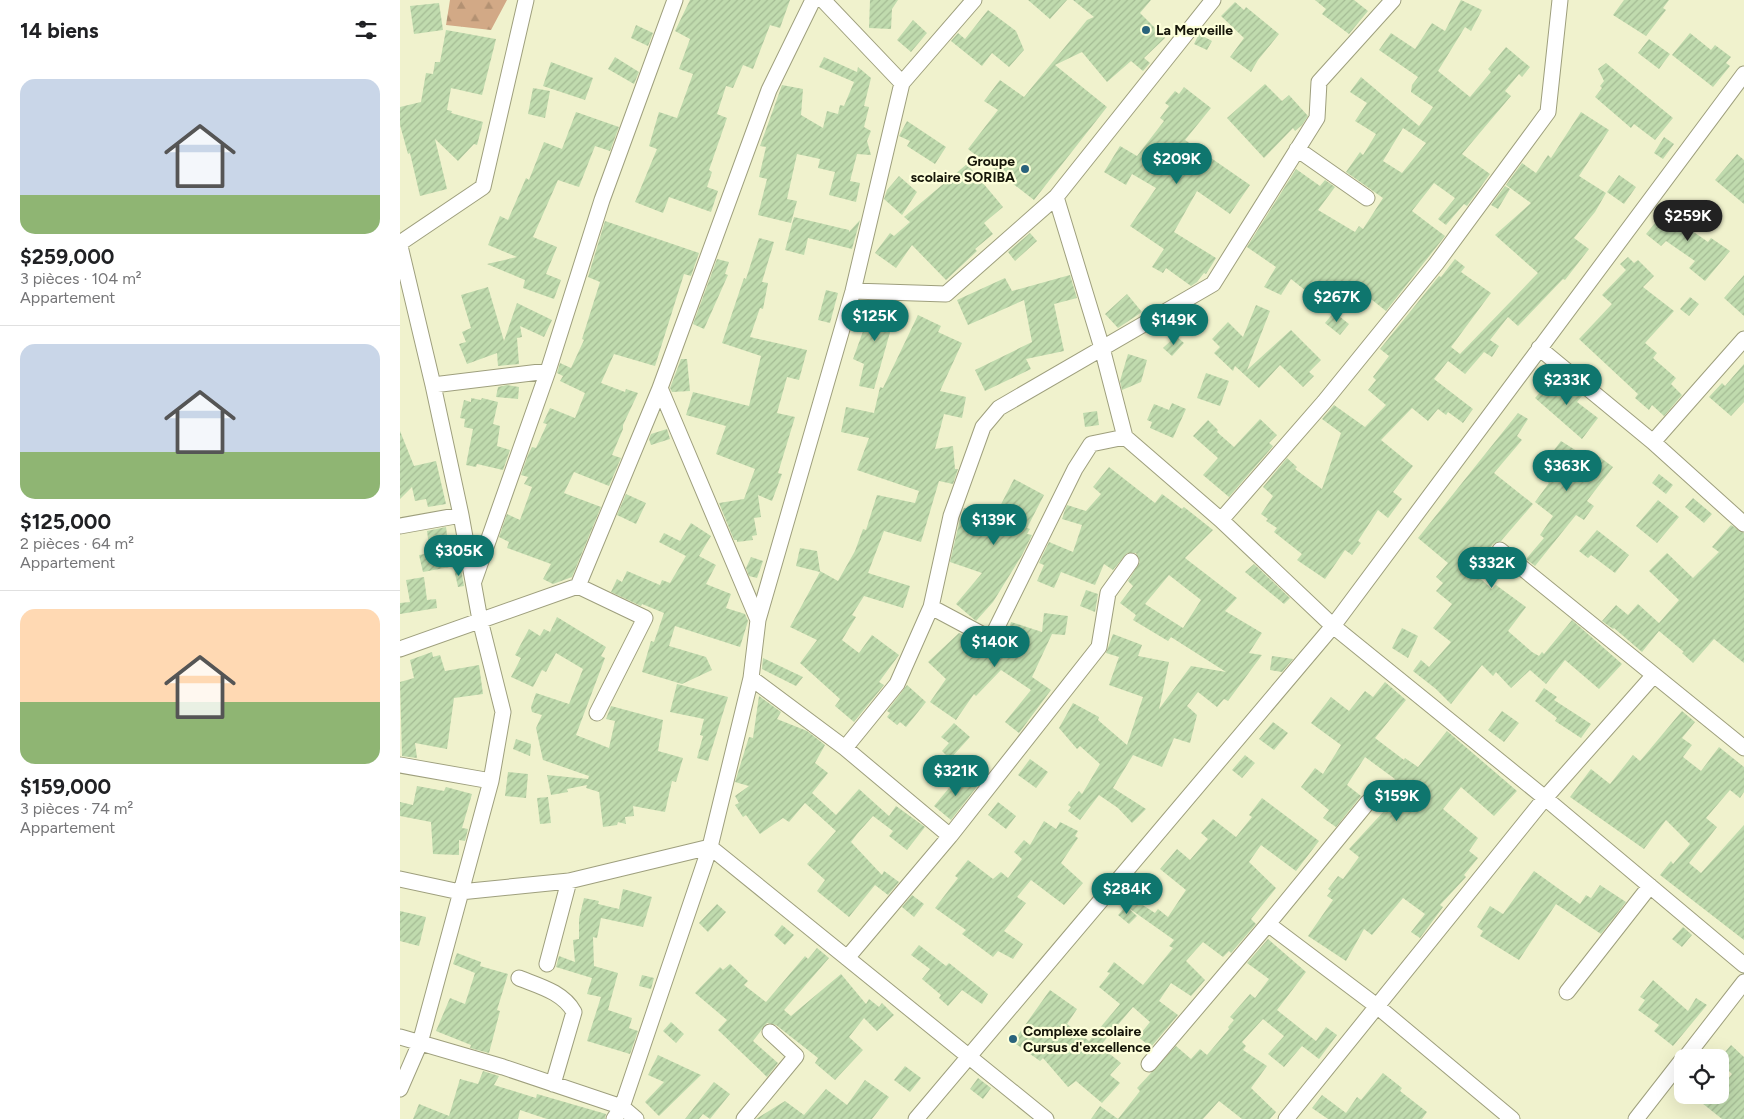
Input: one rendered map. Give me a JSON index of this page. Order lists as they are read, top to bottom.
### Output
{
  "places": ["La Merveille", "Groupe scolaire SORIBA", "Complexe scolaire Cursus d'excellence"],
  "page": {
    "heading": "14 biens",
    "list": [
      {
        "name": "$259,000",
        "note": "3 pièces · 104 m² · Appartement"
      },
      {
        "name": "$125,000",
        "note": "2 pièces · 64 m² · Appartement"
      },
      {
        "name": "$159,000",
        "note": "3 pièces · 74 m² · Appartement"
      }
    ],
    "price": [
      "$209K",
      "$259K",
      "$267K",
      "$125K",
      "$149K",
      "$233K",
      "$363K",
      "$139K",
      "$305K",
      "$332K",
      "$140K",
      "$321K",
      "$159K",
      "$284K"
    ]
  }
}
